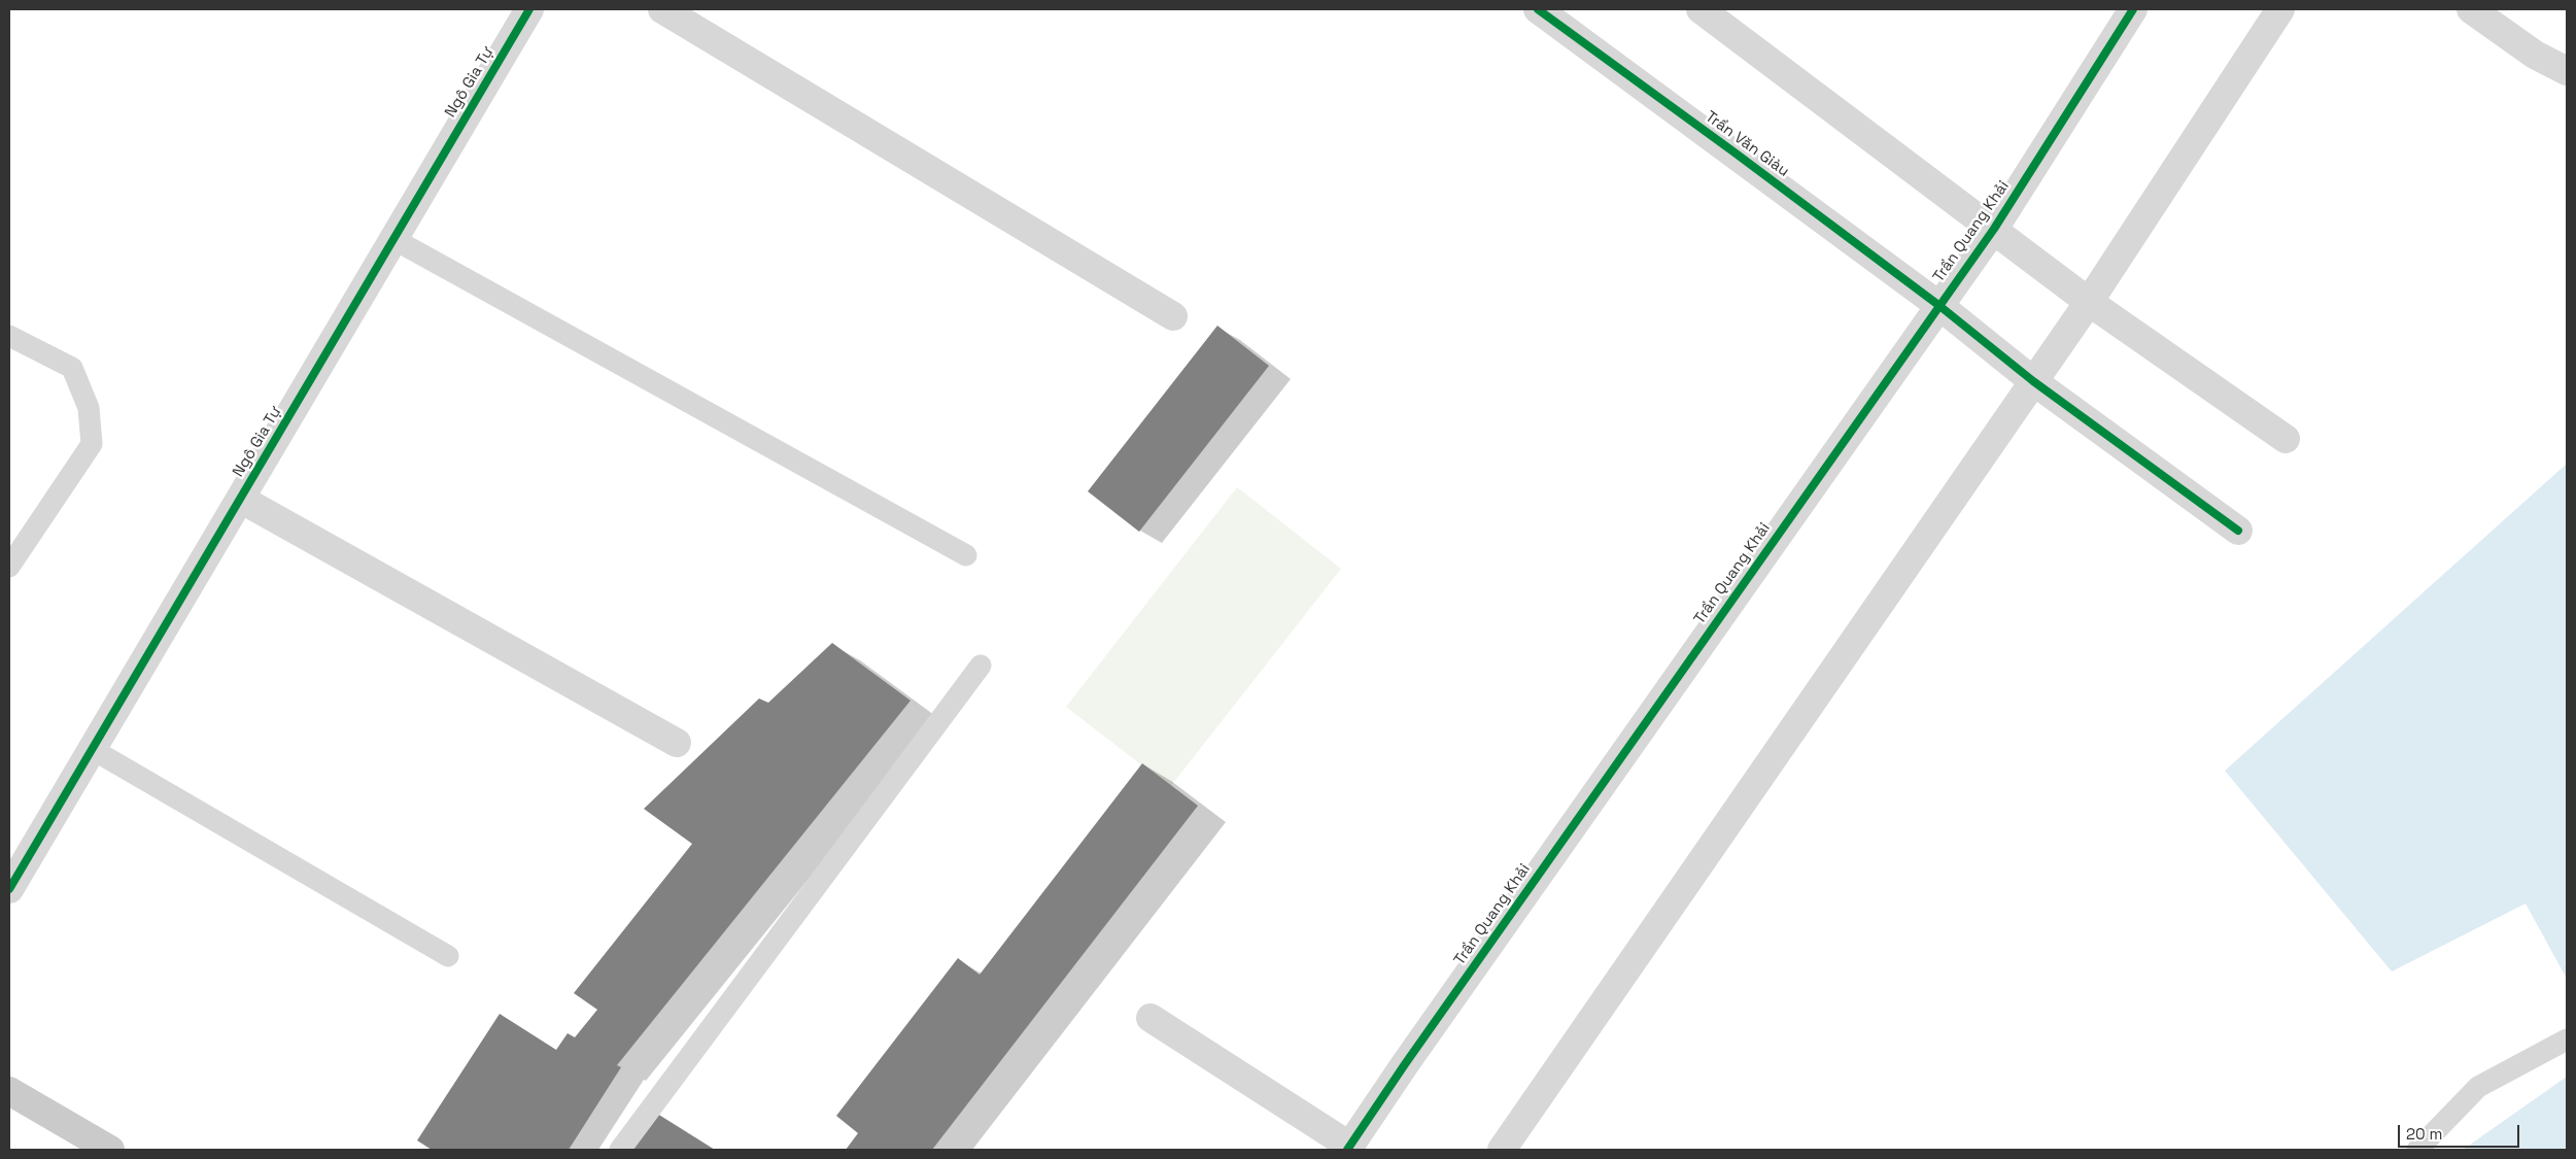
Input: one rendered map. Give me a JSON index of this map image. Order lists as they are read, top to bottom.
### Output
{
  "streets": {
    "street": ["Ngô Gia Tự", "Trần Văn Giàu", "Trần Quang Khải"]
  },
  "crossings": [
    ["Trần Văn Giàu", "Trần Quang Khải"]
  ],
  "scale_bar": "20 m"
}
